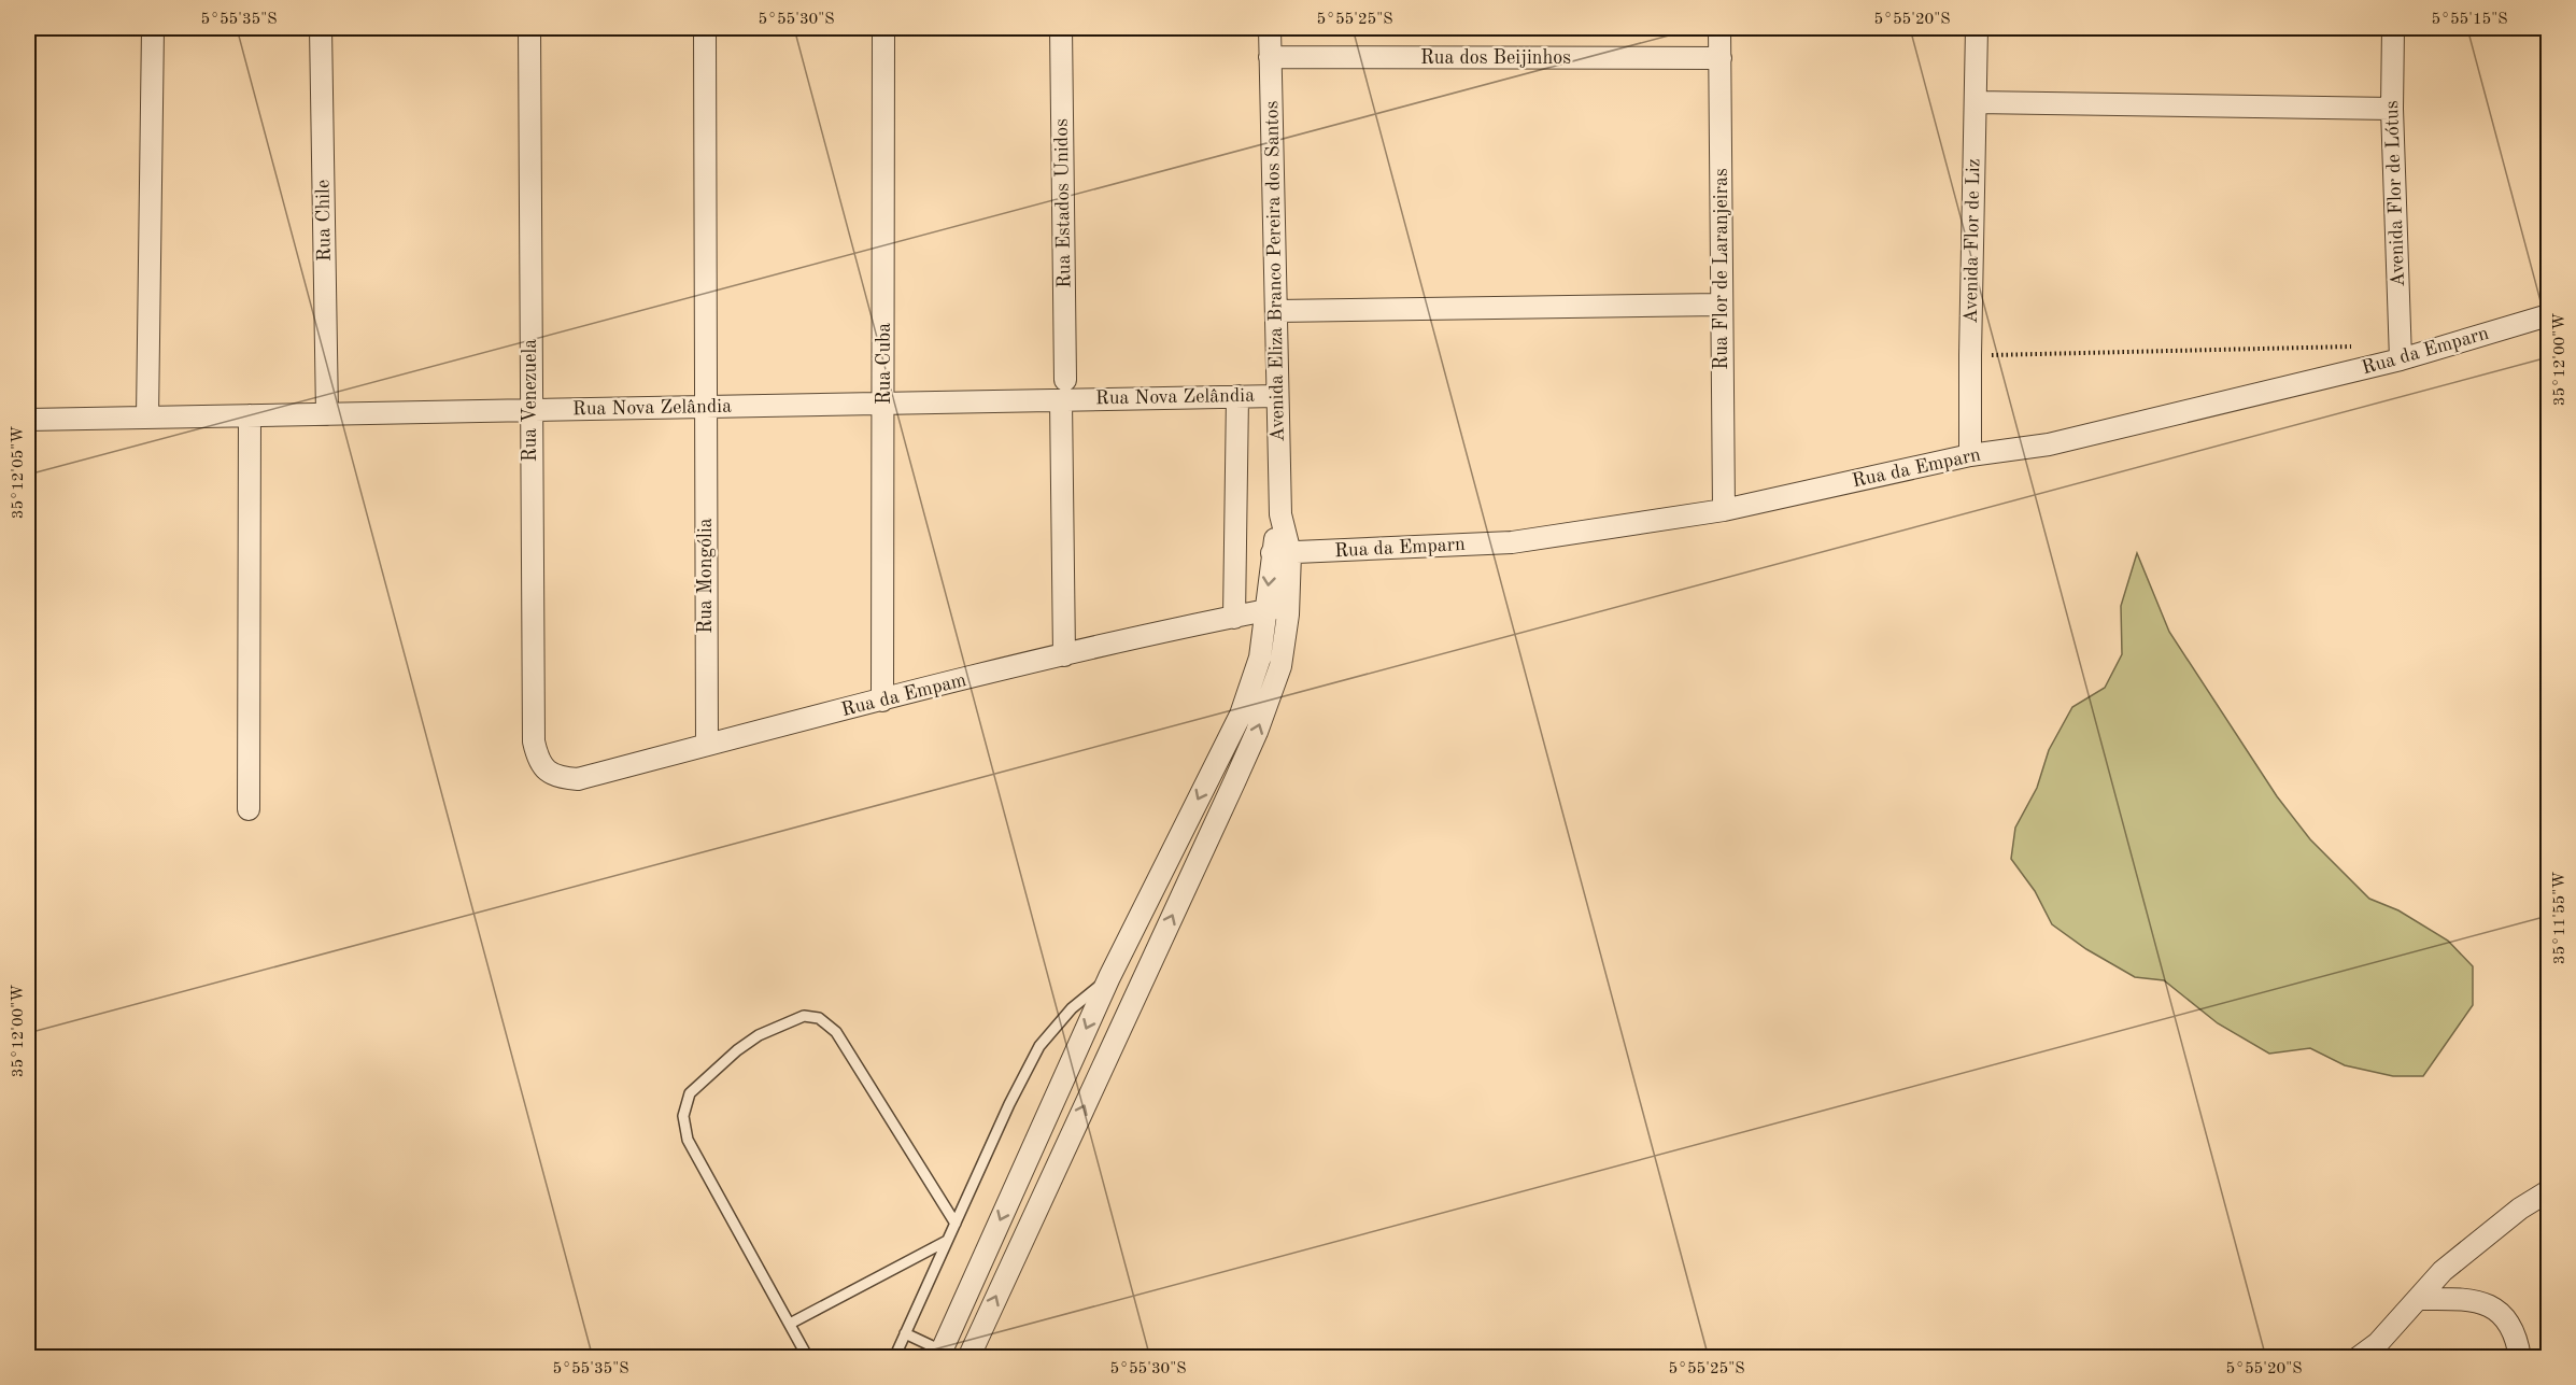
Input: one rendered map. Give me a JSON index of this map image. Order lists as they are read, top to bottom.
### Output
{
  "streets": {
    "street": [
      "Rua dos Beijinhos",
      "Avenida Flor de Lótus",
      "Rua Estados Unidos",
      "Rua Chile",
      "Avenida Flor de Liz",
      "Rua Flor de Laranjeiras",
      "Avenida Eliza Branco Pereira dos Santos",
      "Rua da Emparn",
      "Rua Cuba",
      "Rua Nova Zelândia",
      "Rua Venezuela",
      "Rua Mongólia",
      "Rua da Empam"
    ]
  },
  "crossings": [
    ["Rua dos Beijinhos", "Rua Flor de Laranjeiras"],
    ["Rua dos Beijinhos", "Avenida Eliza Branco Pereira dos Santos"],
    ["Avenida Flor de Lótus", "Rua da Emparn"],
    ["Rua Estados Unidos", "Rua Nova Zelândia"],
    ["Rua Estados Unidos", "Rua da Empam"],
    ["Rua Chile", "Rua Nova Zelândia"],
    ["Avenida Flor de Liz", "Rua da Emparn"],
    ["Rua Flor de Laranjeiras", "Rua da Emparn"],
    ["Avenida Eliza Branco Pereira dos Santos", "Rua da Emparn"],
    ["Avenida Eliza Branco Pereira dos Santos", "Rua Nova Zelândia"],
    ["Rua Cuba", "Rua Nova Zelândia"],
    ["Rua Cuba", "Rua da Empam"],
    ["Rua Nova Zelândia", "Rua Venezuela"],
    ["Rua Nova Zelândia", "Rua Mongólia"],
    ["Rua Venezuela", "Rua da Empam"],
    ["Rua Mongólia", "Rua da Empam"]
  ],
  "coordinates": [
    "5°55'35\"S",
    "5°55'30\"S",
    "5°55'25\"S",
    "5°55'20\"S",
    "5°55'15\"S",
    "35°12'00\"W",
    "35°12'05\"W",
    "35°11'55\"W"
  ]
}
